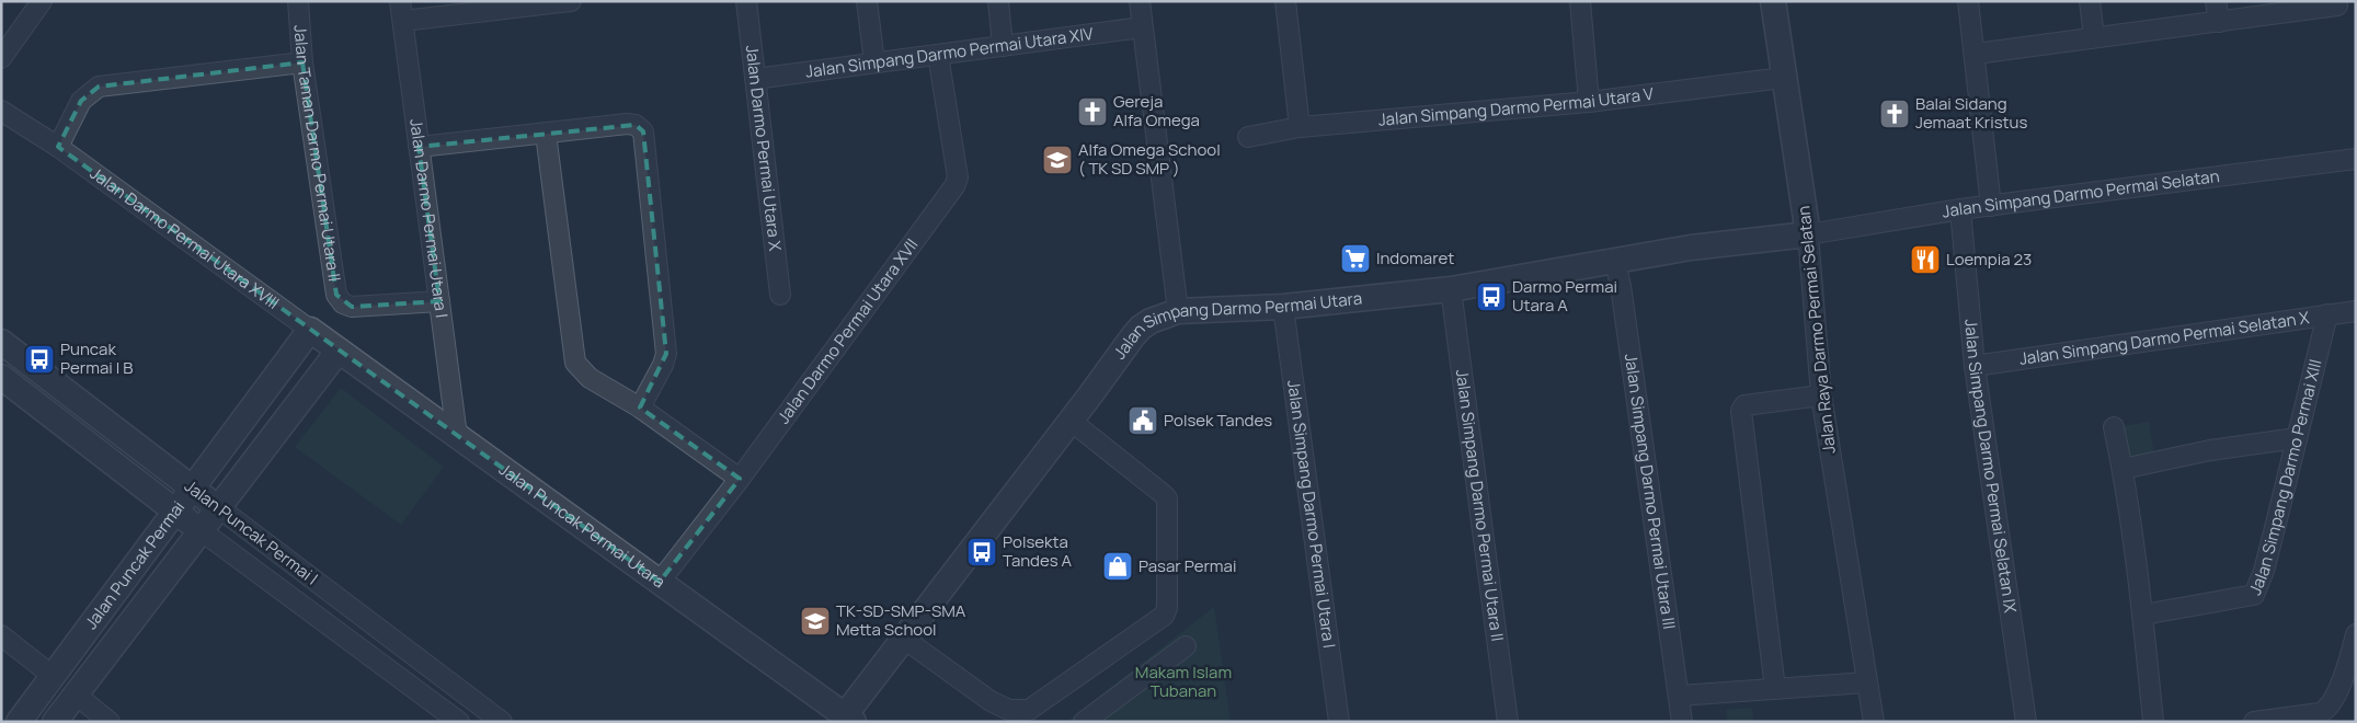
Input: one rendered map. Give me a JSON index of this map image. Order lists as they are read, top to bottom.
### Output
{
  "streets": {
    "street": [
      "Jalan Simpang Darmo Permai Utara XIV",
      "Jalan Simpang Darmo Permai Utara V",
      "Jalan Darmo Permai Utara X",
      "Jalan Taman Darmo Permai Utara II",
      "Jalan Simpang Darmo Permai Selatan",
      "Jalan Darmo Permai Utara I",
      "Jalan Darmo Permai Utara XVIII",
      "Jalan Raya Darmo Permai Selatan",
      "Jalan Darmo Permai Utara XVII",
      "Jalan Simpang Darmo Permai Utara",
      "Jalan Simpang Darmo Permai Selatan X",
      "Jalan Simpang Darmo Permai Selatan IX",
      "Jalan Simpang Darmo Permai XIII",
      "Jalan Simpang Darmo Permai Utara III",
      "Jalan Simpang Darmo Permai Utara II",
      "Jalan Simpang Darmo Permai Utara I",
      "Jalan Puncak Permai Utara",
      "Jalan Puncak Permai I",
      "Jalan Puncak Permai"
    ]
  },
  "crossings": [
    ["Jalan Simpang Darmo Permai Utara XIV", "Jalan Darmo Permai Utara X"],
    ["Jalan Simpang Darmo Permai Utara XIV", "Jalan Darmo Permai Utara XVII"],
    ["Jalan Simpang Darmo Permai Utara V", "Jalan Raya Darmo Permai Selatan"],
    ["Jalan Taman Darmo Permai Utara II", "Jalan Darmo Permai Utara I"],
    ["Jalan Simpang Darmo Permai Selatan", "Jalan Raya Darmo Permai Selatan"],
    ["Jalan Simpang Darmo Permai Selatan", "Jalan Simpang Darmo Permai Utara"],
    ["Jalan Simpang Darmo Permai Selatan", "Jalan Simpang Darmo Permai Selatan IX"],
    ["Jalan Darmo Permai Utara I", "Jalan Puncak Permai Utara"],
    ["Jalan Darmo Permai Utara XVIII", "Jalan Puncak Permai Utara"],
    ["Jalan Darmo Permai Utara XVIII", "Jalan Puncak Permai"],
    ["Jalan Raya Darmo Permai Selatan", "Jalan Simpang Darmo Permai Utara"],
    ["Jalan Darmo Permai Utara XVII", "Jalan Puncak Permai Utara"],
    ["Jalan Simpang Darmo Permai Utara", "Jalan Simpang Darmo Permai Utara III"],
    ["Jalan Simpang Darmo Permai Utara", "Jalan Simpang Darmo Permai Utara II"],
    ["Jalan Simpang Darmo Permai Utara", "Jalan Simpang Darmo Permai Utara I"],
    ["Jalan Simpang Darmo Permai Utara", "Jalan Puncak Permai Utara"],
    ["Jalan Simpang Darmo Permai Selatan X", "Jalan Simpang Darmo Permai Selatan IX"],
    ["Jalan Simpang Darmo Permai Selatan X", "Jalan Simpang Darmo Permai XIII"],
    ["Jalan Puncak Permai Utara", "Jalan Puncak Permai"],
    ["Jalan Puncak Permai I", "Jalan Puncak Permai"]
  ],
  "parks": ["Makam Islam Tubanan"],
  "places": {
    "church": ["Gereja Alfa Omega", "Balai Sidang Jemaat Kristus"],
    "school or university": ["Alfa Omega School ( TK SD SMP )", "TK-SD-SMP-SMA Metta School"],
    "supermarket": ["Indomaret"],
    "restaurant": ["Loempia 23"],
    "bus stop": ["Darmo Permai Utara A", "Puncak Permai I B", "Polsekta Tandes A"],
    "public building": ["Polsek Tandes"],
    "shop": ["Pasar Permai"]
  }
}
